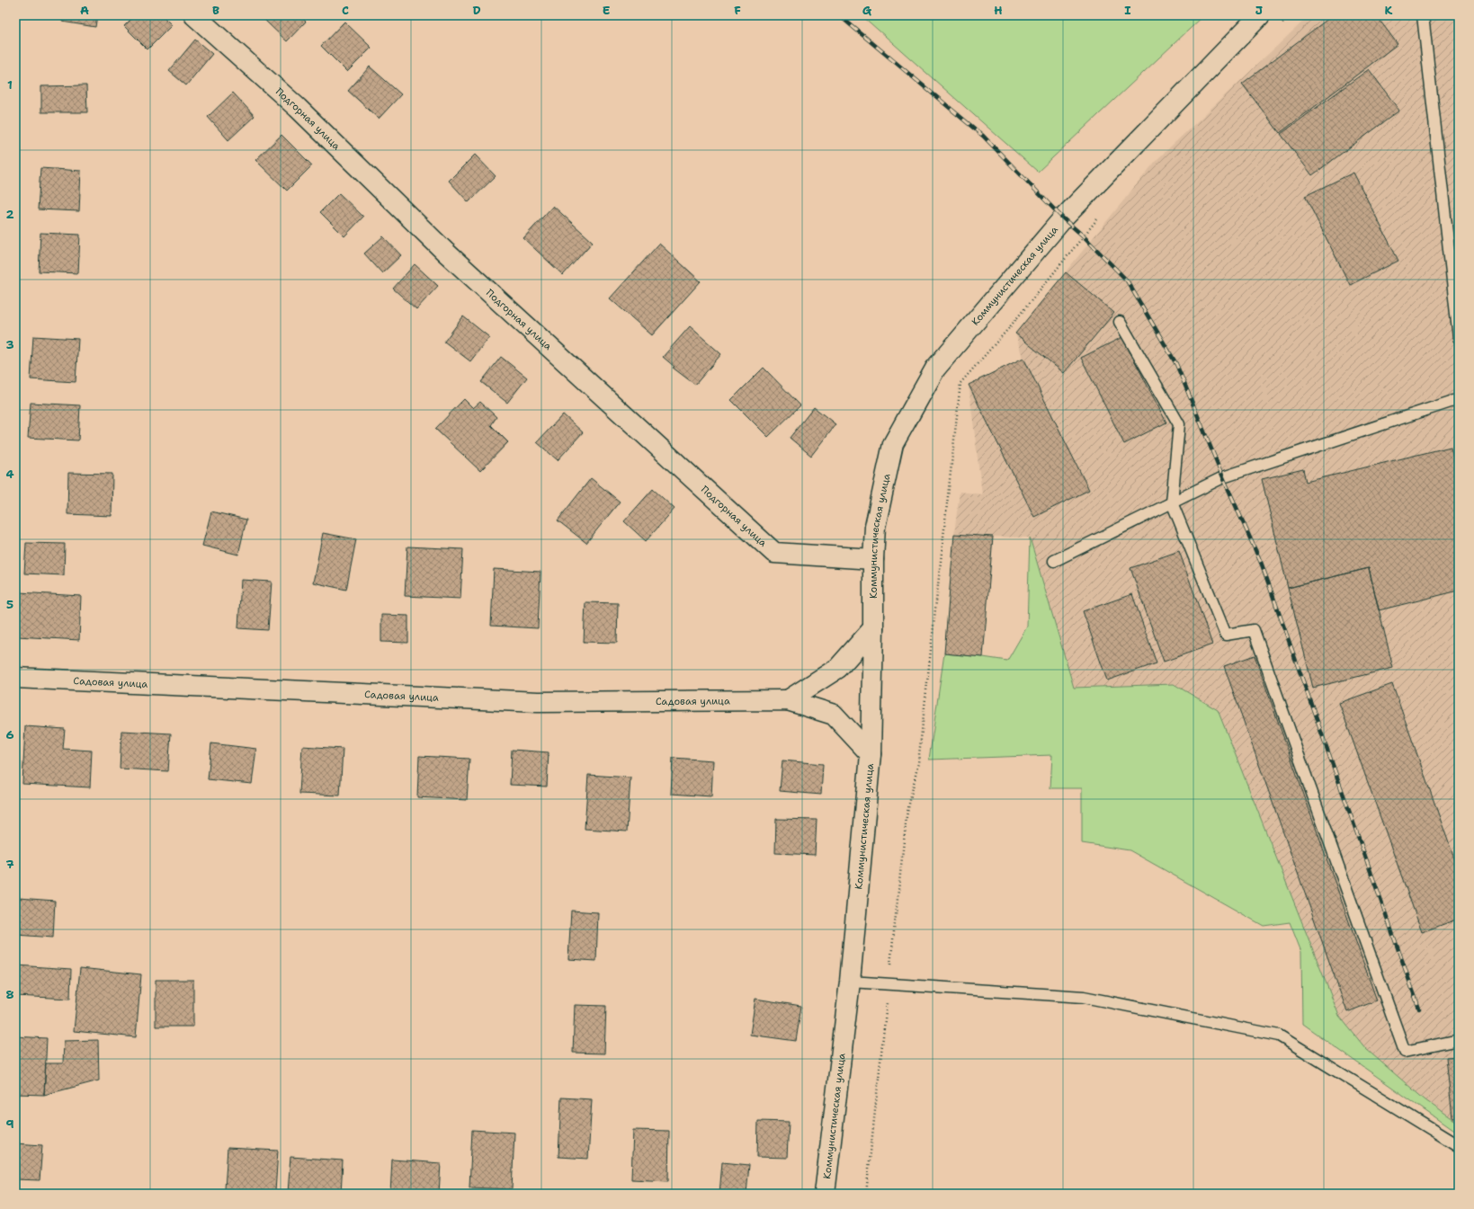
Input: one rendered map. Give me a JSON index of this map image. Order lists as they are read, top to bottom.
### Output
{
  "streets": {
    "street": ["Подгорная улица", "Коммунистическая улица", "Садовая улица"]
  },
  "crossings": [
    ["Подгорная улица", "Коммунистическая улица"],
    ["Коммунистическая улица", "Садовая улица"]
  ],
  "grid": {
    "columns": [
      "A",
      "B",
      "C",
      "D",
      "E",
      "F",
      "G",
      "H",
      "I",
      "J",
      "K"
    ],
    "rows": [
      "1",
      "2",
      "3",
      "4",
      "5",
      "6",
      "7",
      "8",
      "9"
    ]
  }
}
